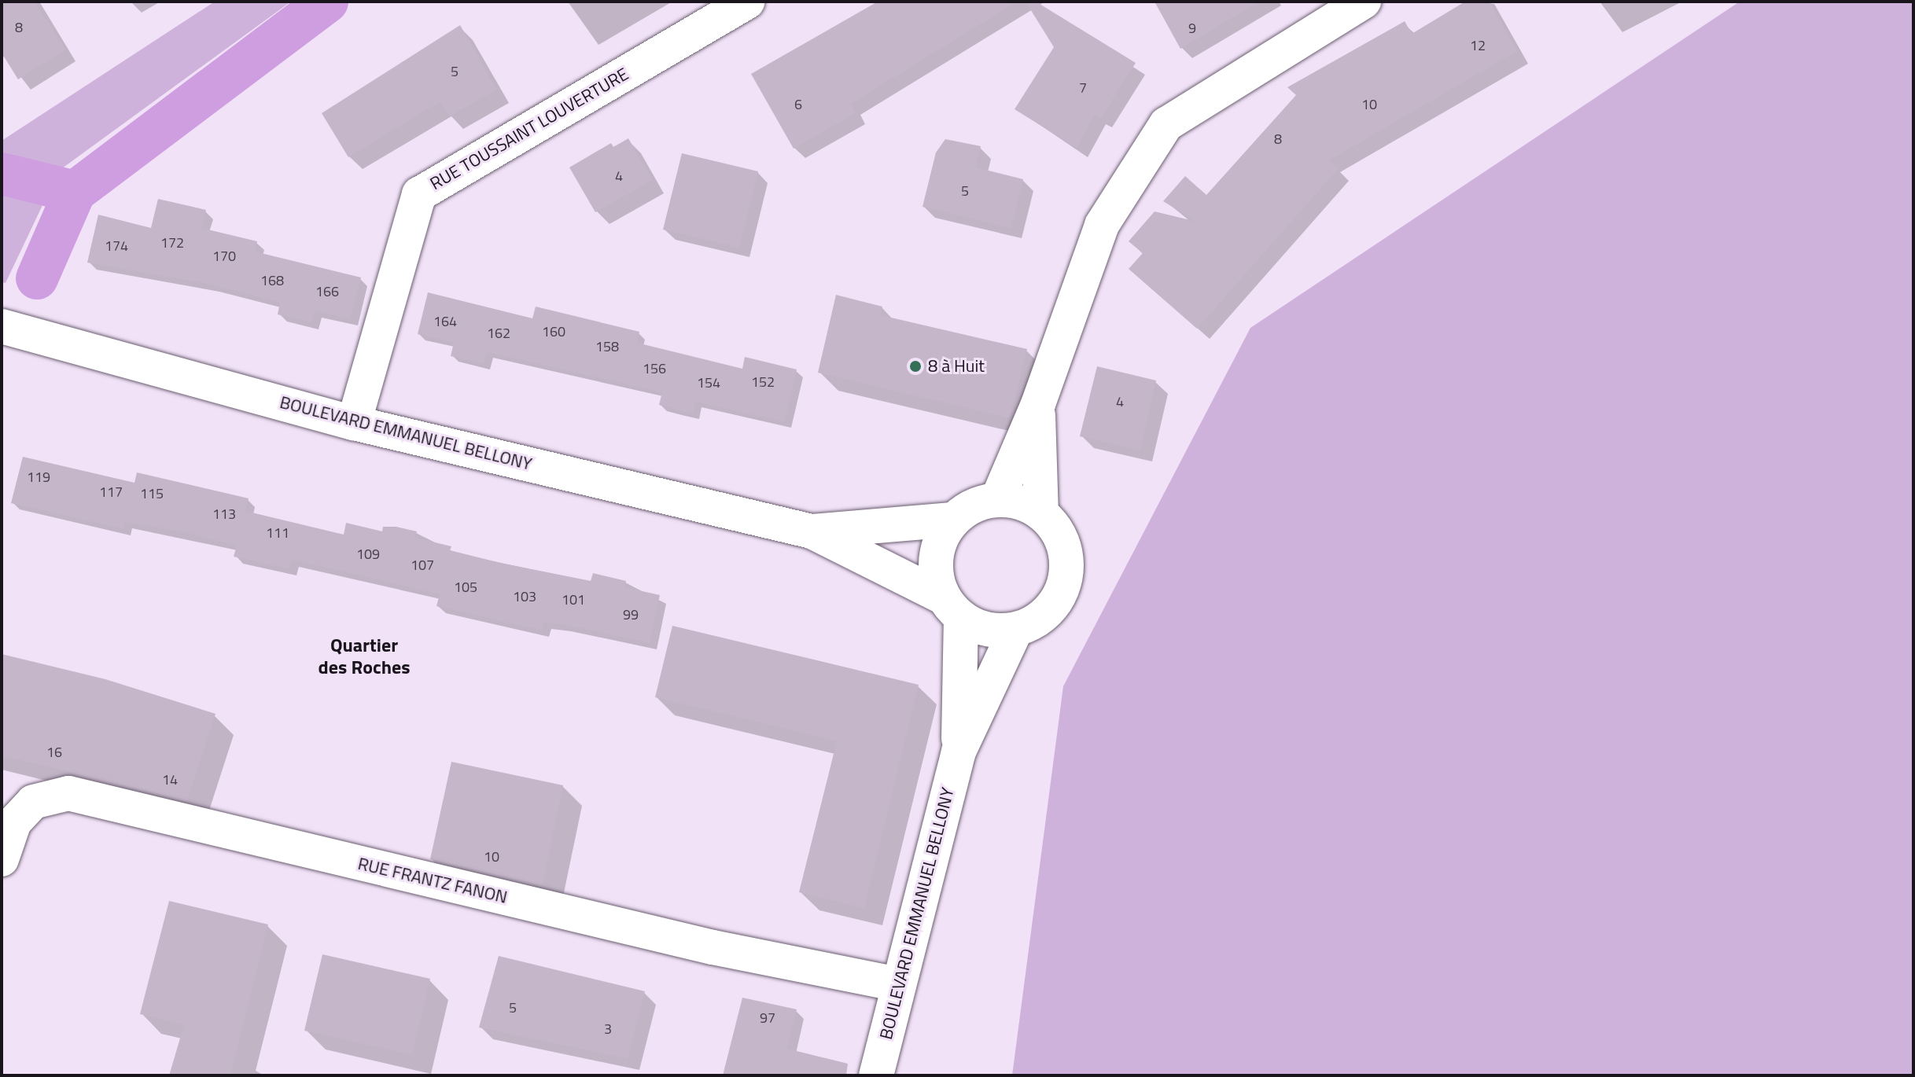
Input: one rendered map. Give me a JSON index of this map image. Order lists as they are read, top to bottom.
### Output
{
  "streets": {
    "street": ["RUE TOUSSAINT LOUVERTURE", "BOULEVARD EMMANUEL BELLONY", "RUE FRANTZ FANON"]
  },
  "crossings": [
    ["RUE TOUSSAINT LOUVERTURE", "BOULEVARD EMMANUEL BELLONY"],
    ["BOULEVARD EMMANUEL BELLONY", "RUE FRANTZ FANON"]
  ],
  "districts": ["Quartier des Roches"],
  "places": ["8 à Huit"],
  "house_numbers": [
    "8",
    "9",
    "12",
    "5",
    "7",
    "6",
    "10",
    "8",
    "4",
    "5",
    "172",
    "174",
    "170",
    "168",
    "166",
    "164",
    "160",
    "162",
    "158",
    "156",
    "152",
    "154",
    "4",
    "119",
    "117",
    "115",
    "113",
    "111",
    "109",
    "107",
    "105",
    "103",
    "101",
    "99",
    "16",
    "14",
    "10",
    "5",
    "97",
    "3"
  ]
}
